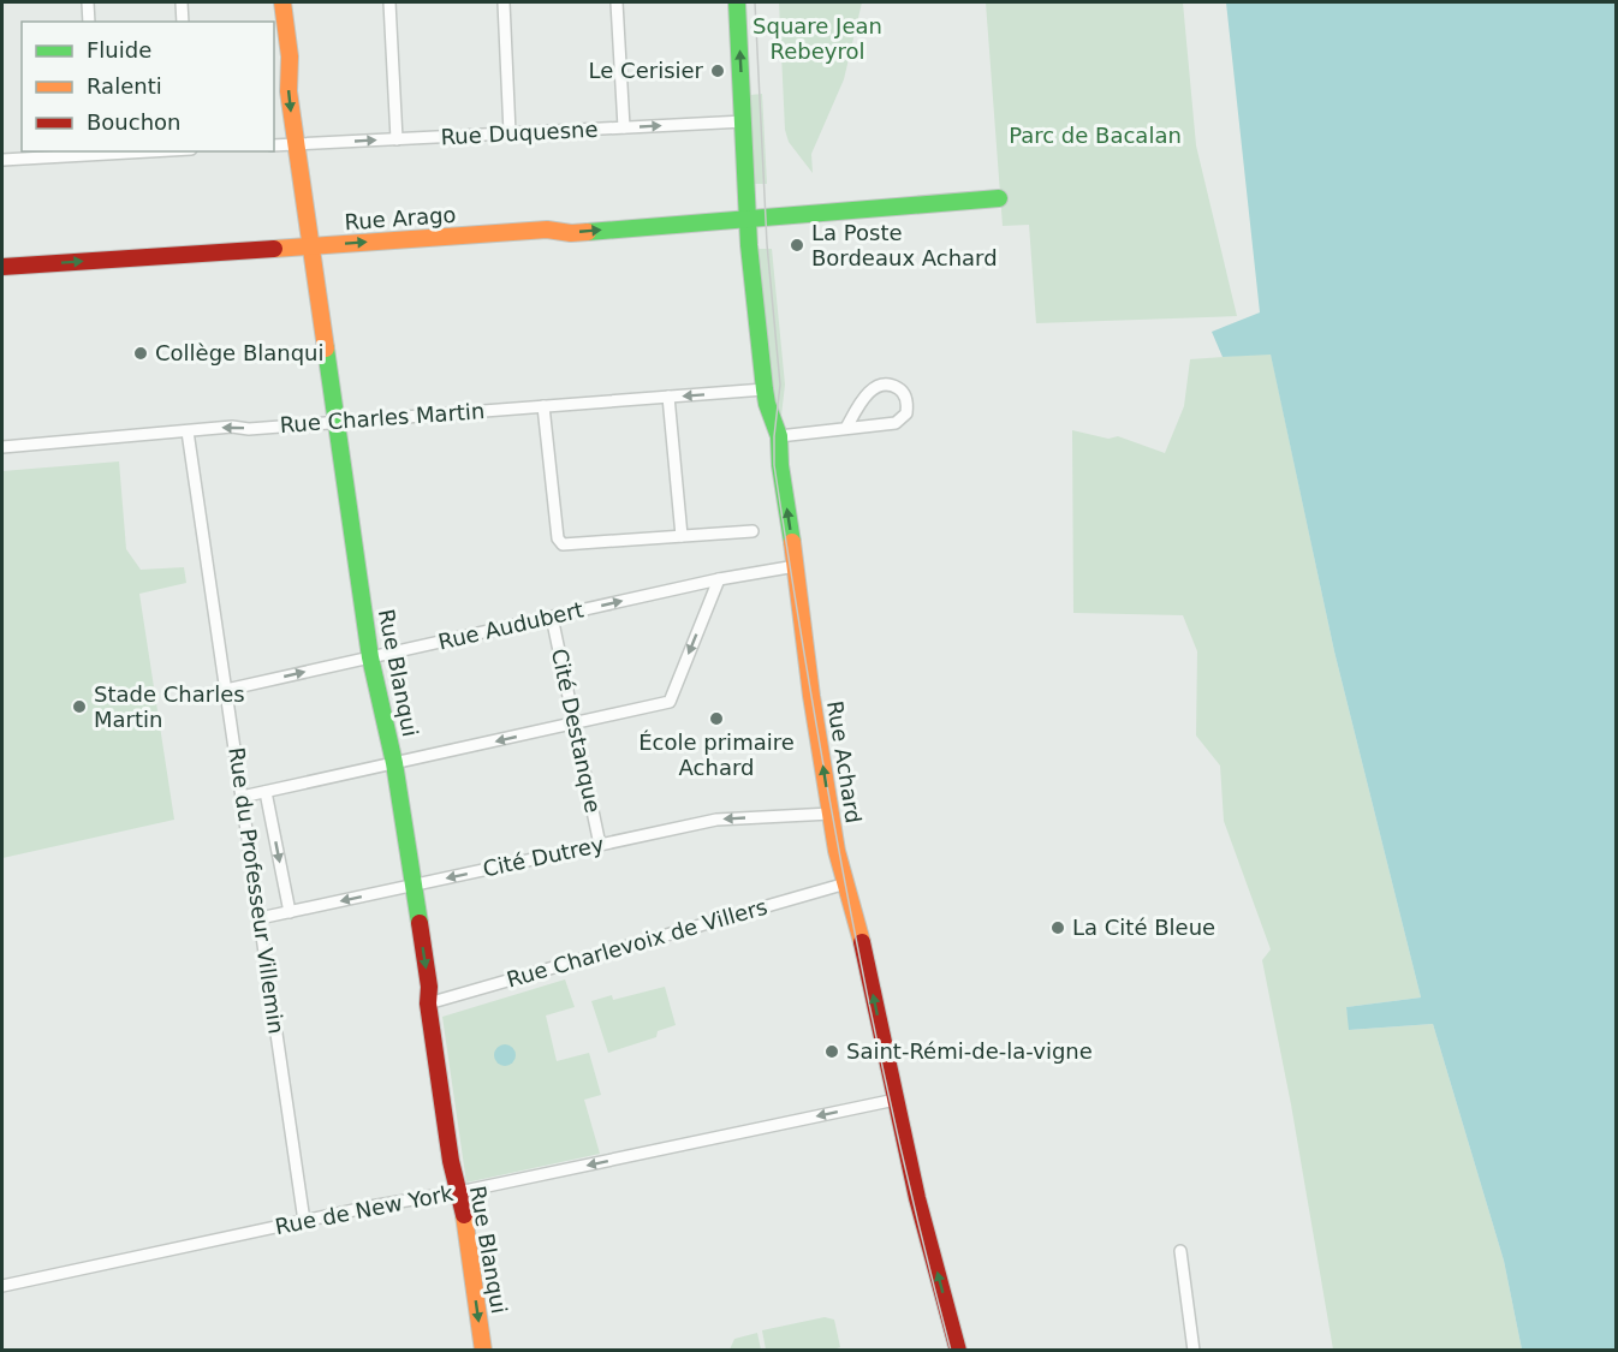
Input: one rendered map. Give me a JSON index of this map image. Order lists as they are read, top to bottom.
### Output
{
  "streets": {
    "street": [
      "Rue Duquesne",
      "Rue Arago",
      "Rue Charles Martin",
      "Rue Audubert",
      "Rue Blanqui",
      "Cité Destanque",
      "Rue Achard",
      "Cité Dutrey",
      "Rue du Professeur Villemin",
      "Rue Charlevoix de Villers",
      "Rue de New York"
    ]
  },
  "crossings": [
    ["Rue Duquesne", "Rue Blanqui"],
    ["Rue Duquesne", "Rue Achard"],
    ["Rue Arago", "Rue Blanqui"],
    ["Rue Arago", "Rue Achard"],
    ["Rue Charles Martin", "Rue Blanqui"],
    ["Rue Charles Martin", "Rue Achard"],
    ["Rue Charles Martin", "Rue du Professeur Villemin"],
    ["Rue Audubert", "Rue Blanqui"],
    ["Rue Audubert", "Cité Destanque"],
    ["Rue Audubert", "Rue Achard"],
    ["Rue Audubert", "Rue du Professeur Villemin"],
    ["Rue Blanqui", "Cité Dutrey"],
    ["Rue Blanqui", "Rue Charlevoix de Villers"],
    ["Rue Blanqui", "Rue de New York"],
    ["Cité Destanque", "Cité Dutrey"],
    ["Rue Achard", "Cité Dutrey"],
    ["Rue Achard", "Rue Charlevoix de Villers"],
    ["Rue Achard", "Rue de New York"],
    ["Cité Dutrey", "Rue du Professeur Villemin"],
    ["Rue du Professeur Villemin", "Rue de New York"]
  ],
  "one_way": [
    "Rue Duquesne",
    "Rue Arago",
    "Rue Audubert",
    "Rue Achard",
    "Cité Dutrey",
    "Rue de New York"
  ],
  "parks": ["Square Jean Rebeyrol", "Parc de Bacalan"],
  "places": [
    "Le Cerisier",
    "La Poste Bordeaux Achard",
    "Collège Blanqui",
    "Stade Charles Martin",
    "École primaire Achard",
    "La Cité Bleue",
    "Saint-Rémi-de-la-vigne"
  ],
  "legend": ["Fluide", "Ralenti", "Bouchon"]
}
